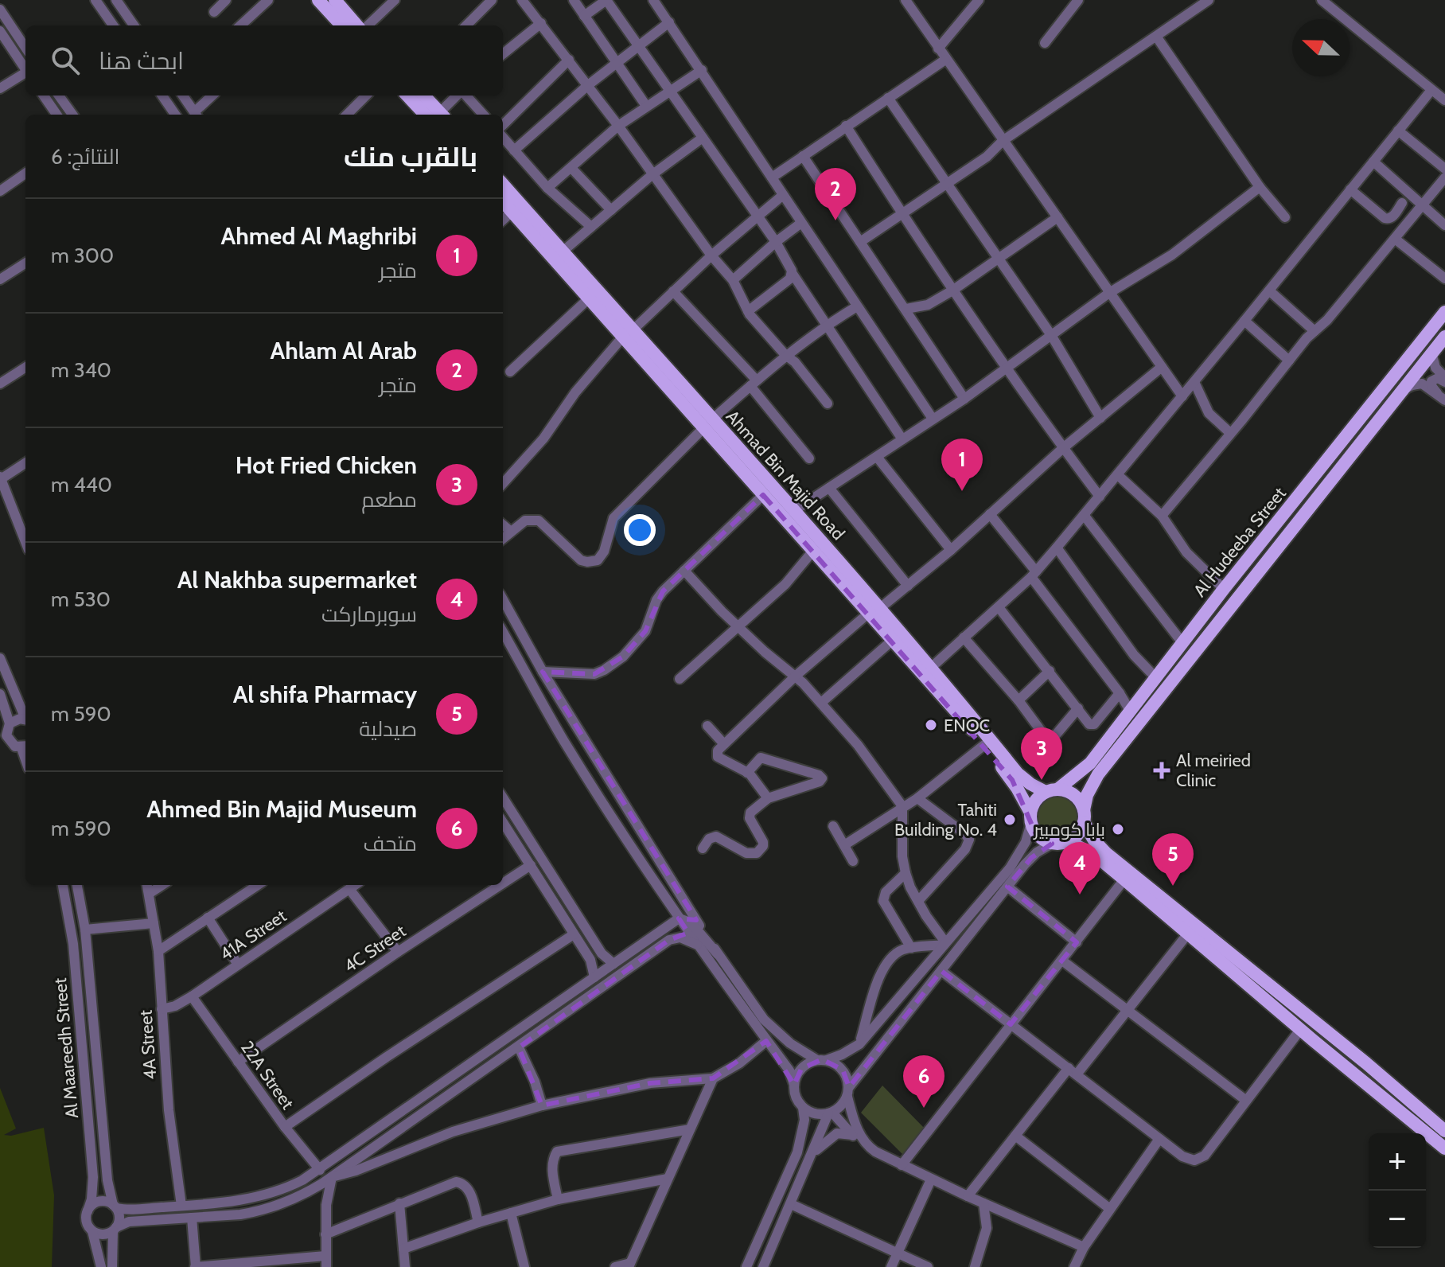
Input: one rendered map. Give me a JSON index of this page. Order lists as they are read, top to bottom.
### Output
{
  "streets": {
    "main road": ["Ahmad Bin Majid Road", "Al Hudeeba Street"],
    "street": [
      "41A Street",
      "4C Street",
      "4A Street",
      "Al Maareedh Street",
      "22A Street"
    ]
  },
  "crossings": [
    ["Ahmad Bin Majid Road", "Al Hudeeba Street"],
    ["41A Street", "4A Street"],
    ["41A Street", "22A Street"],
    ["4C Street", "22A Street"]
  ],
  "places": {
    "other": ["ENOC", "Tahiti Building No. 4", "بابا كومبير"],
    "health": ["Al meiried Clinic"]
  },
  "north": "left",
  "page": {
    "search": "ابحث هنا",
    "heading": ["بالقرب منك", "النتائج: 6"],
    "pins": [
      "2",
      "1",
      "3",
      "5",
      "4",
      "6"
    ],
    "list": [
      {
        "mark": "1",
        "name": "Ahmed Al Maghribi",
        "note": "متجر",
        "value": "300 m"
      },
      {
        "mark": "2",
        "name": "Ahlam Al Arab",
        "note": "متجر",
        "value": "340 m"
      },
      {
        "mark": "3",
        "name": "Hot Fried Chicken",
        "note": "مطعم",
        "value": "440 m"
      },
      {
        "mark": "4",
        "name": "Al Nakhba supermarket",
        "note": "سوبرماركت",
        "value": "530 m"
      },
      {
        "mark": "5",
        "name": "Al shifa Pharmacy",
        "note": "صيدلية",
        "value": "590 m"
      },
      {
        "mark": "6",
        "name": "Ahmed Bin Majid Museum",
        "note": "متحف",
        "value": "590 m"
      }
    ],
    "map_buttons": ["+", "−"]
  }
}
